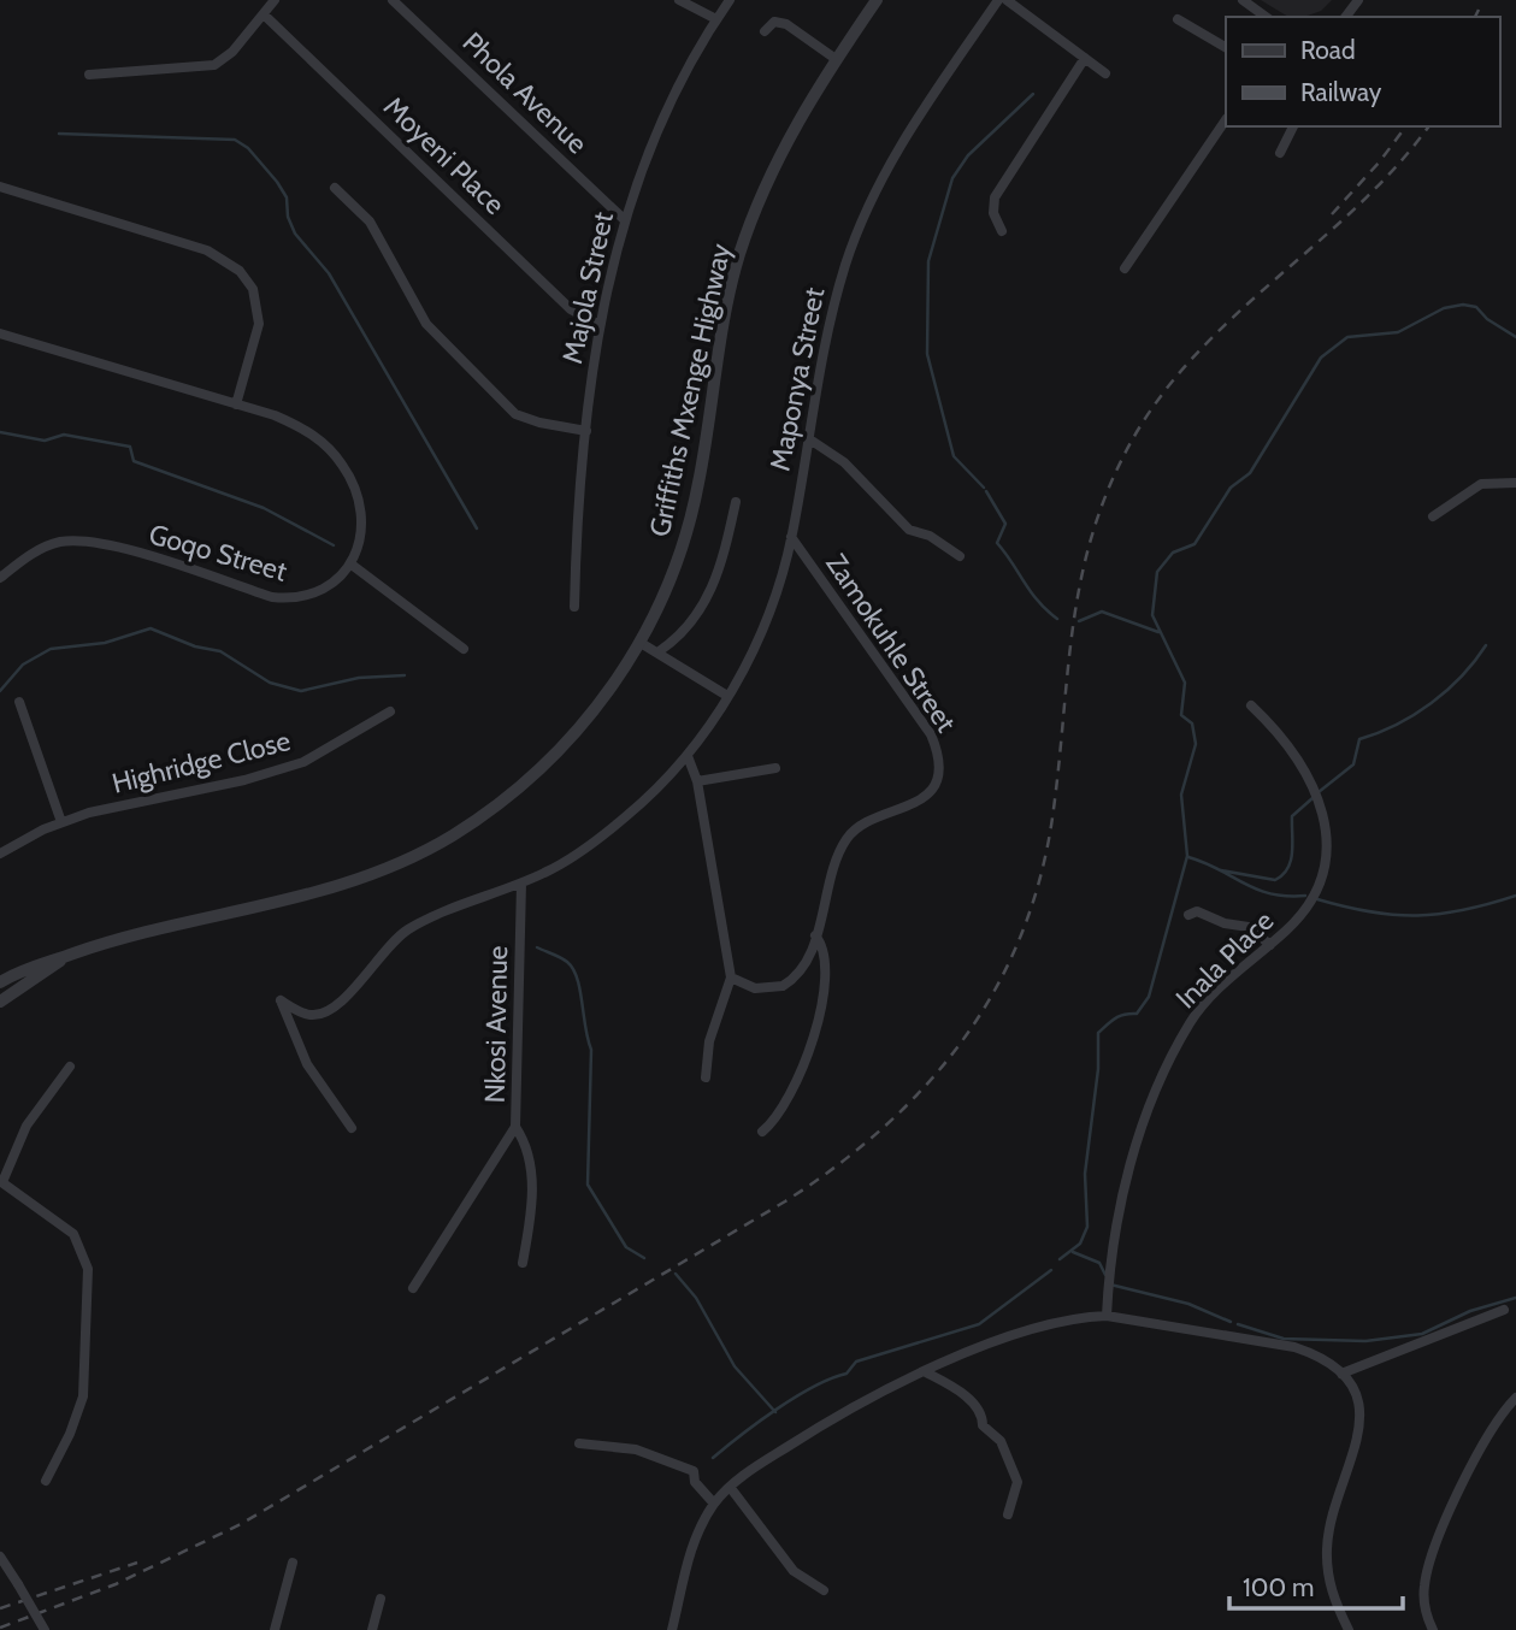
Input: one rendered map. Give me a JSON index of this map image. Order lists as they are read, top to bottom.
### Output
{
  "streets": {
    "street": [
      "Phola Avenue",
      "Moyeni Place",
      "Majola Street",
      "Maponya Street",
      "Griffiths Mxenge Highway",
      "Goqo Street",
      "Zamokuhle Street",
      "Highridge Close",
      "Inala Place",
      "Nkosi Avenue"
    ]
  },
  "crossings": [
    ["Phola Avenue", "Majola Street"],
    ["Moyeni Place", "Majola Street"],
    ["Maponya Street", "Zamokuhle Street"],
    ["Maponya Street", "Nkosi Avenue"]
  ],
  "legend": ["Road", "Railway"],
  "scale_bar": "100 m"
}
